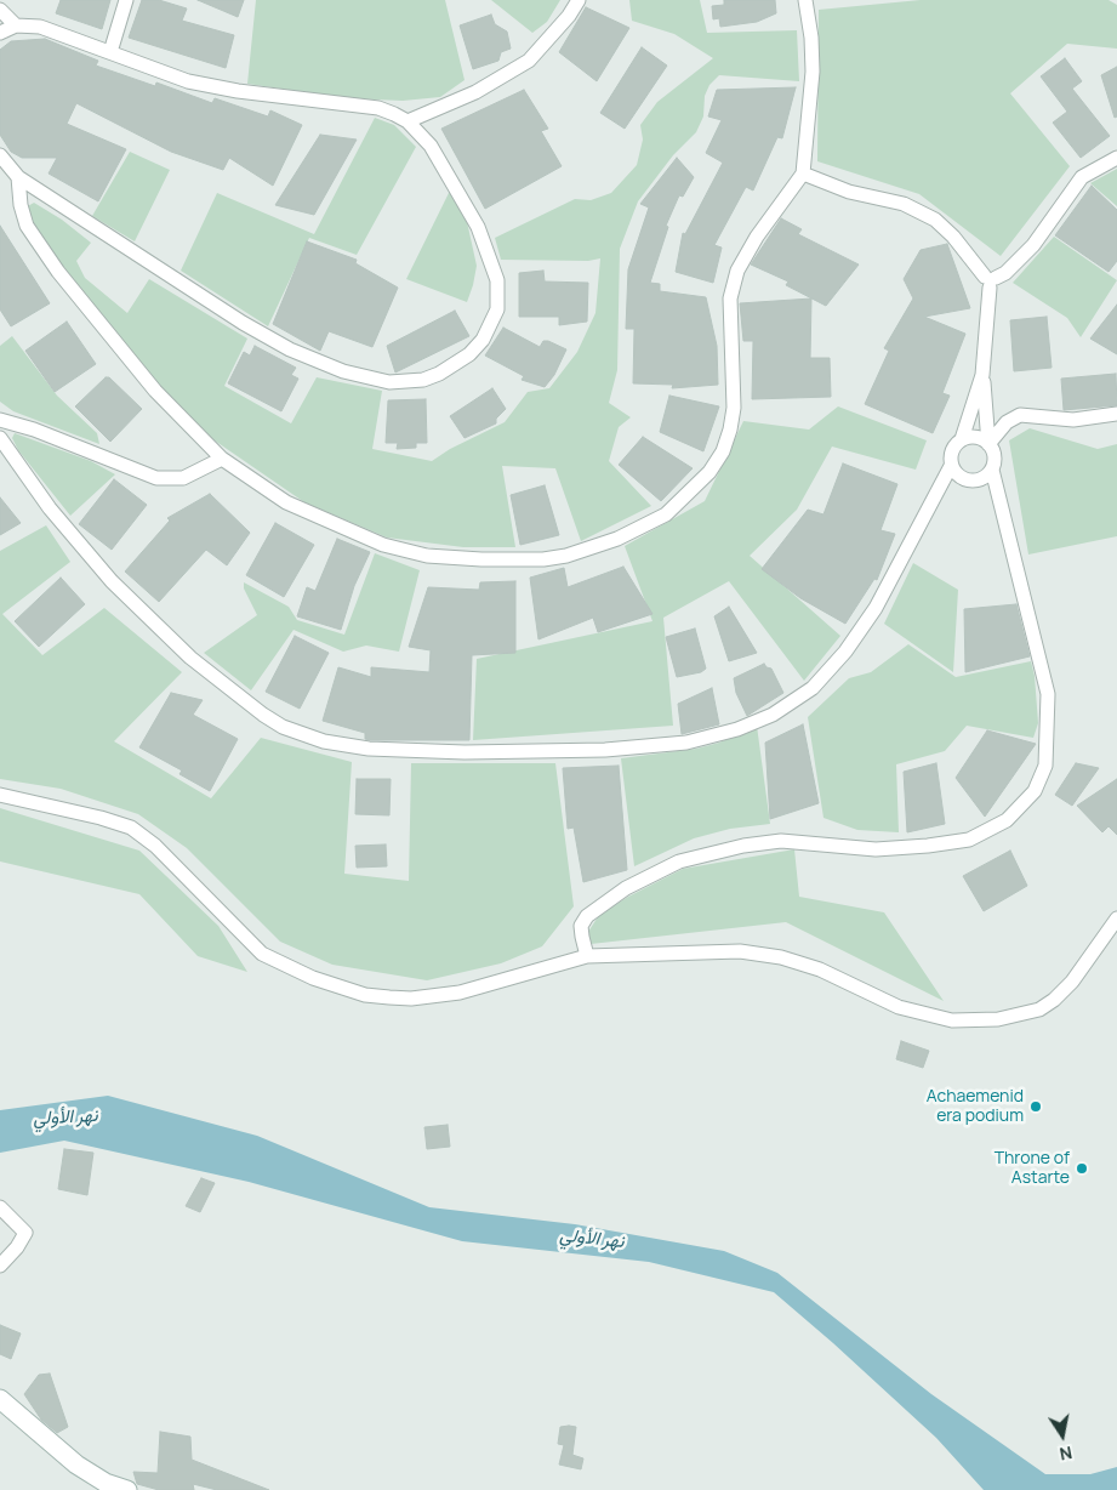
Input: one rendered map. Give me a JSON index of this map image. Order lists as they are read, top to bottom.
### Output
{
  "water": ["نهر الأولي"],
  "places": ["Achaemenid era podium", "Throne of Astarte"],
  "north": "bottom"
}
